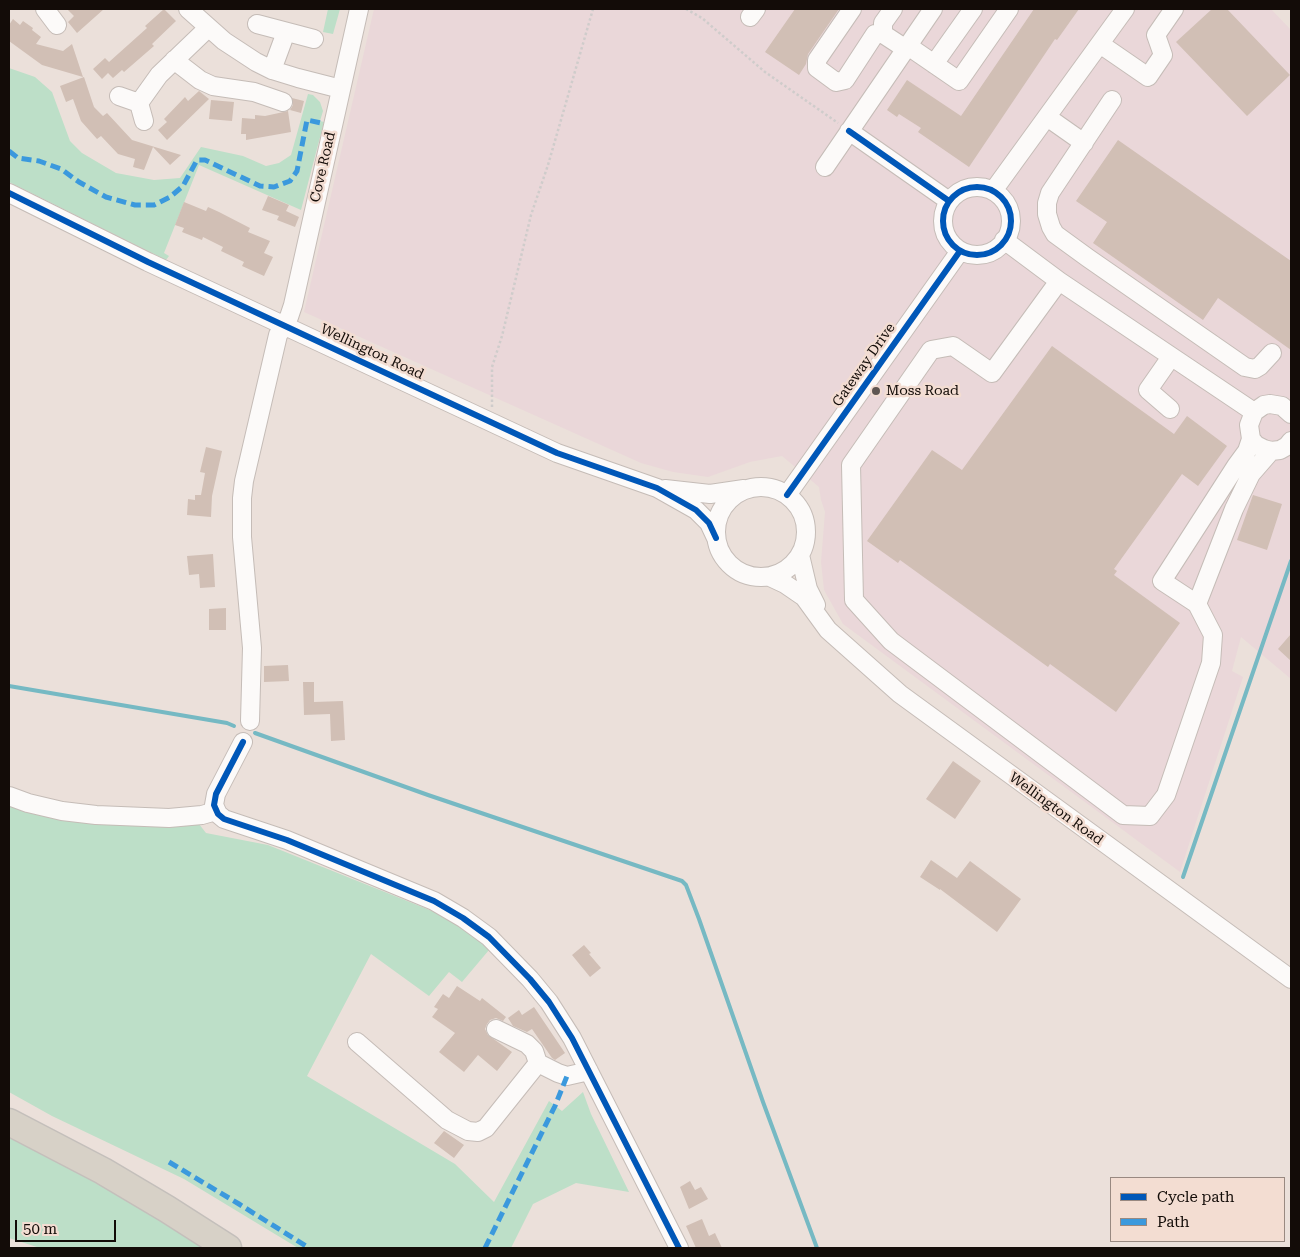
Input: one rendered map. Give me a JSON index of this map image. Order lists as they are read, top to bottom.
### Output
{
  "streets": {
    "street": ["Cove Road", "Wellington Road", "Gateway Drive"]
  },
  "crossings": [
    ["Cove Road", "Wellington Road"],
    ["Wellington Road", "Gateway Drive"]
  ],
  "places": ["Moss Road"],
  "legend": ["Cycle path", "Path"],
  "scale_bar": "50 m"
}
